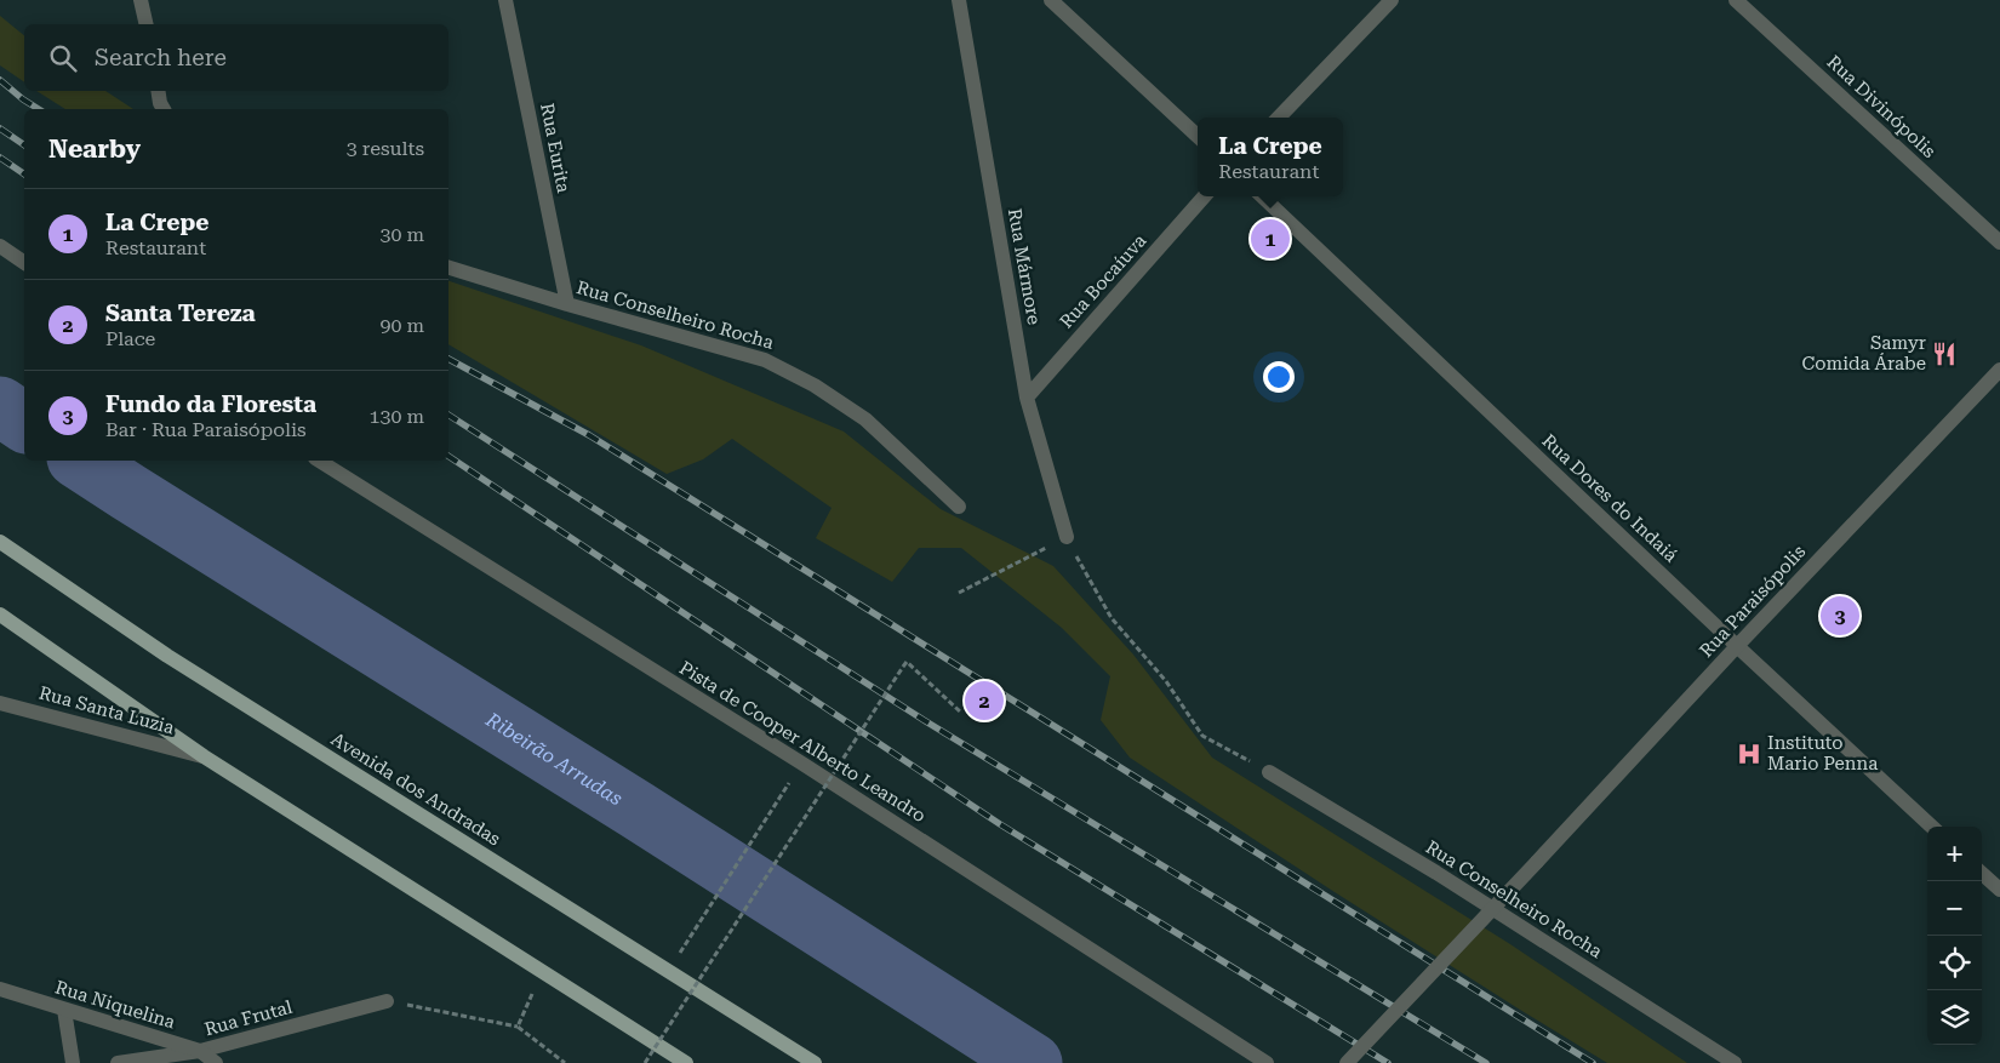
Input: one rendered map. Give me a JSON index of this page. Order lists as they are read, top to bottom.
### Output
{
  "streets": {
    "main road": ["Avenida dos Andradas"],
    "street": [
      "Rua Divinópolis",
      "Rua Eurita",
      "Rua Mármore",
      "Rua Bocaíuva",
      "Rua Conselheiro Rocha",
      "Rua Dores do Indaiá",
      "Rua Paraisópolis",
      "Rua Santa Luzia",
      "Pista de Cooper Alberto Leandro",
      "Rua Niquelina",
      "Rua Frutal"
    ]
  },
  "crossings": [
    ["Rua Eurita", "Rua Conselheiro Rocha"],
    ["Rua Mármore", "Rua Bocaíuva"],
    ["Rua Dores do Indaiá", "Rua Paraisópolis"],
    ["Rua Niquelina", "Rua Frutal"]
  ],
  "water": ["Ribeirão Arrudas"],
  "places": {
    "restaurant": ["Samyr Comida Árabe"],
    "hospital": ["Instituto Mario Penna"]
  },
  "page": {
    "search": "Search here",
    "heading": ["Nearby", "3 results"],
    "popup": ["La Crepe", "Restaurant"],
    "list": [
      {
        "mark": "1",
        "name": "La Crepe",
        "note": "Restaurant",
        "value": "30 m"
      },
      {
        "mark": "2",
        "name": "Santa Tereza",
        "note": "Place",
        "value": "90 m"
      },
      {
        "mark": "3",
        "name": "Fundo da Floresta",
        "note": "Bar · Rua Paraisópolis",
        "value": "130 m"
      }
    ],
    "pins": ["1", "3", "2"],
    "map_buttons": ["+", "−"]
  }
}
